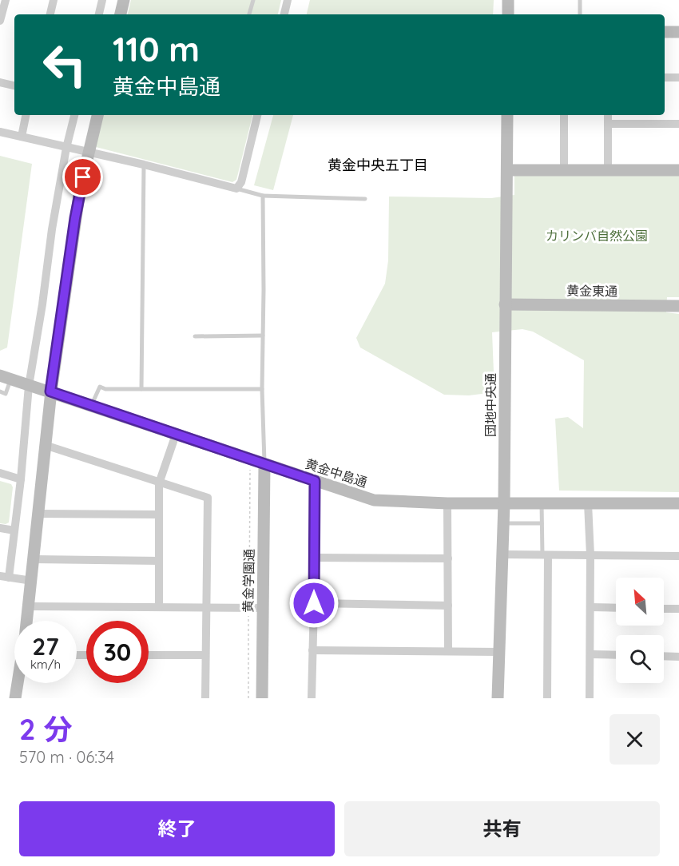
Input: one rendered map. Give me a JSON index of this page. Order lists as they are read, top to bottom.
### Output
{
  "streets": {
    "street": [
      "黄金東通",
      "団地中央通",
      "黄金中島通",
      "黄金学園通"
    ]
  },
  "crossings": [
    ["黄金東通", "団地中央通"],
    ["団地中央通", "黄金中島通"],
    ["黄金中島通", "黄金学園通"]
  ],
  "districts": ["黄金中央五丁目"],
  "parks": ["カリンバ自然公園"],
  "north": "top left",
  "page": {
    "turn": ["110 m", "黄金中島通"],
    "speed": "27 km/h",
    "limit": "30",
    "heading": ["2 分", "570 m · 06:34"],
    "buttons": ["終了", "共有"]
  }
}
